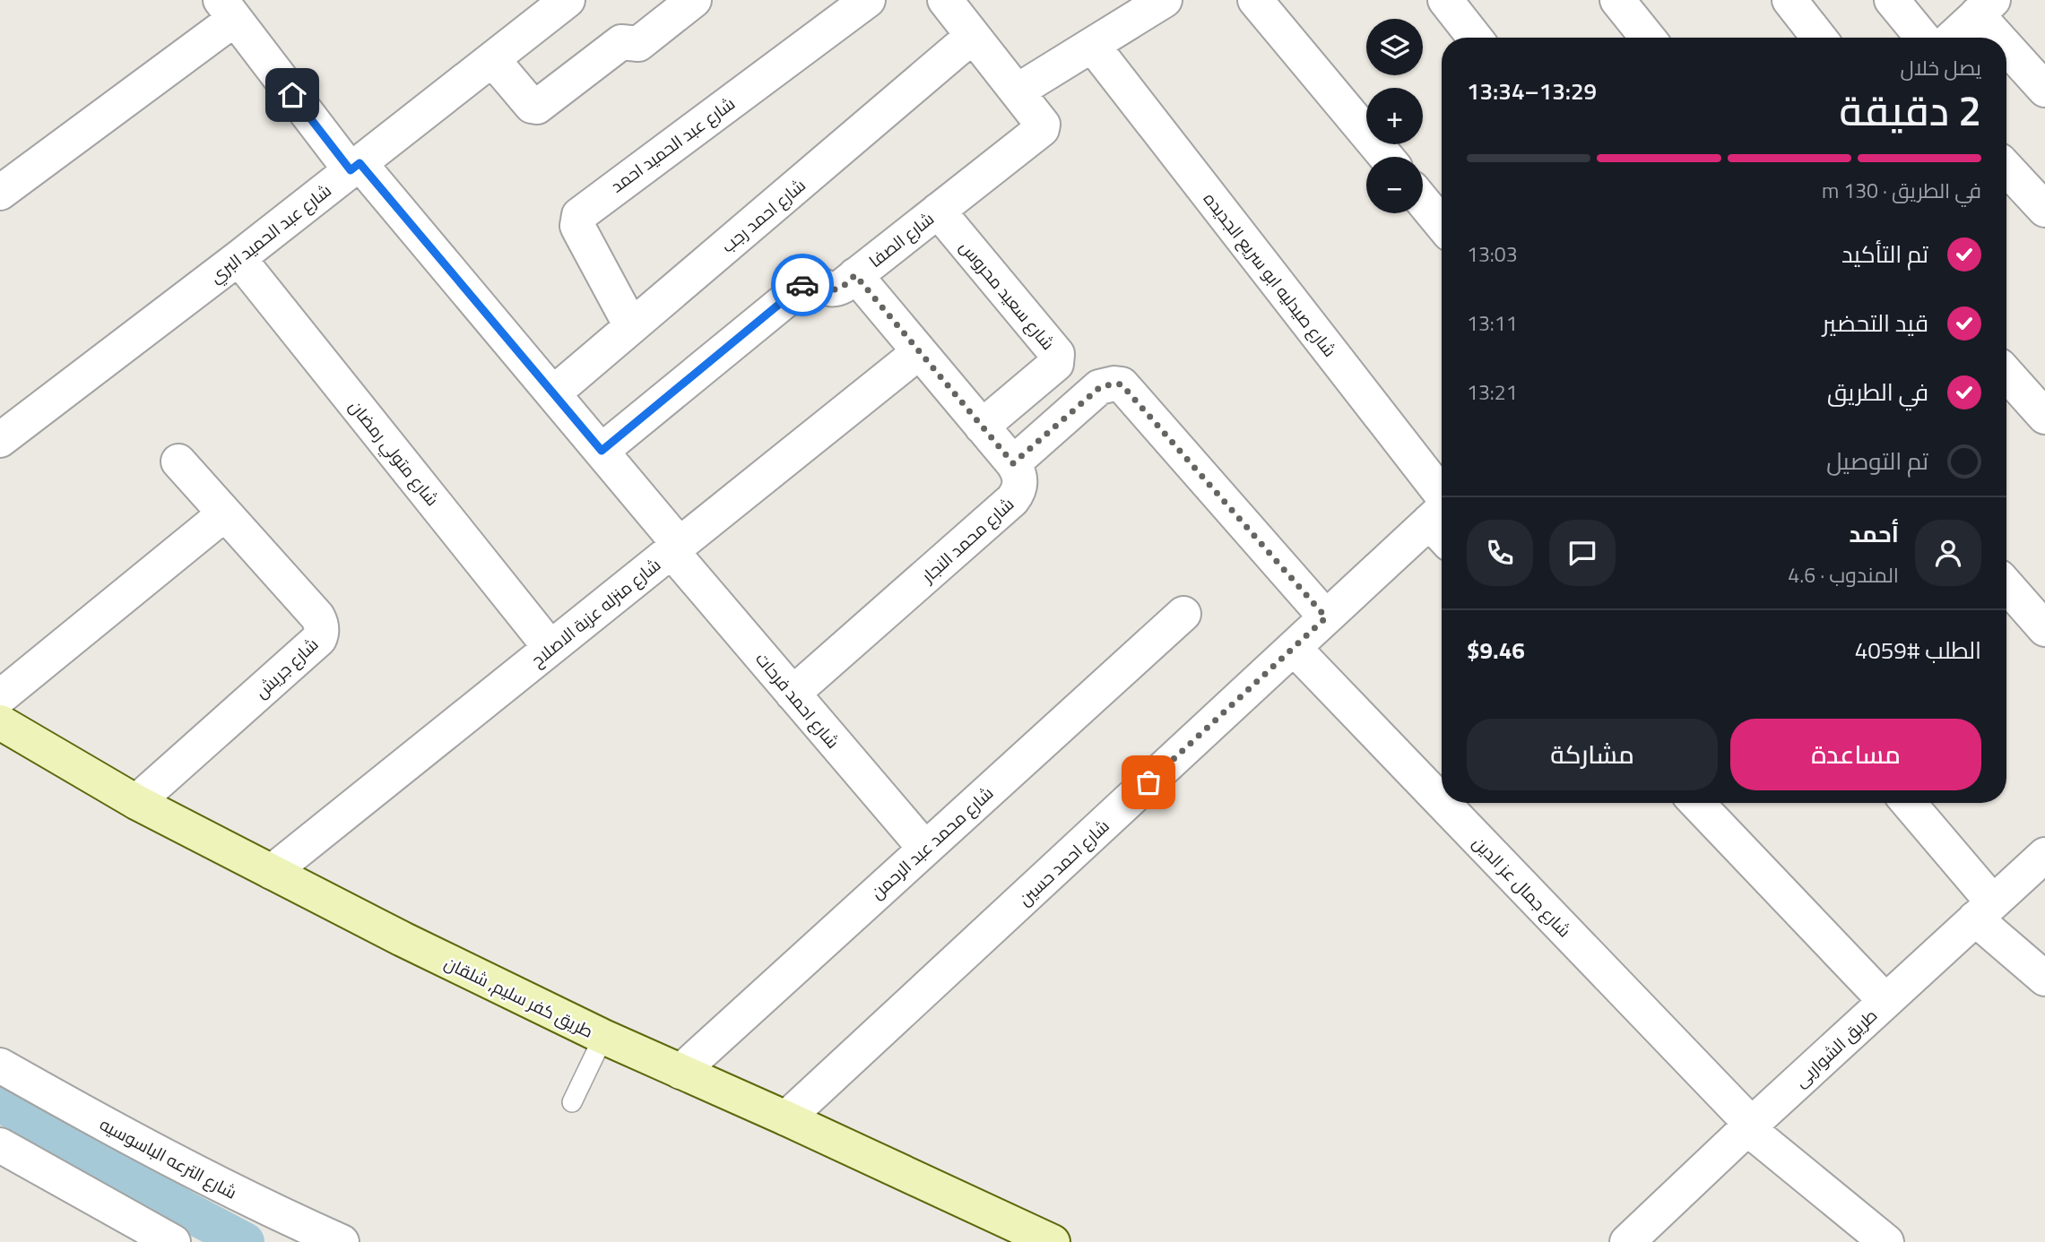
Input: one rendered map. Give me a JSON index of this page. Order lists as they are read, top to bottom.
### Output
{
  "streets": {
    "street": [
      "شارع عبد الحميد احمد",
      "شارع احمد رجب",
      "شارع عبد الحميد البري",
      "شارع الصفا",
      "شارع صيدليه ابو سريع الجديده",
      "شارع سعيد محروس",
      "شارع متولي رمضان",
      "شارع محمد النجار",
      "شارع منزله عزبة الاصلاح",
      "شارع جريش",
      "شارع احمد فرحات",
      "شارع محمد عبد الرحمن",
      "شارع احمد حسين",
      "شارع جمال عز الدين",
      "طريق كفر سليم, شلقان",
      "طريق الشواربى",
      "شارع الترعه الباسوسيه"
    ]
  },
  "crossings": [
    ["شارع عبد الحميد احمد", "شارع احمد رجب"],
    ["شارع احمد رجب", "شارع الصفا"],
    ["شارع احمد رجب", "شارع احمد فرحات"],
    ["شارع عبد الحميد البري", "شارع متولي رمضان"],
    ["شارع عبد الحميد البري", "شارع احمد فرحات"],
    ["شارع الصفا", "شارع سعيد محروس"],
    ["شارع الصفا", "شارع احمد فرحات"],
    ["شارع متولي رمضان", "شارع منزله عزبة الاصلاح"],
    ["شارع محمد النجار", "شارع احمد فرحات"],
    ["شارع منزله عزبة الاصلاح", "شارع احمد فرحات"],
    ["شارع منزله عزبة الاصلاح", "طريق كفر سليم, شلقان"],
    ["شارع جريش", "طريق كفر سليم, شلقان"],
    ["شارع احمد فرحات", "شارع محمد عبد الرحمن"],
    ["شارع محمد عبد الرحمن", "طريق كفر سليم, شلقان"],
    ["شارع احمد حسين", "شارع جمال عز الدين"],
    ["شارع احمد حسين", "طريق كفر سليم, شلقان"],
    ["شارع جمال عز الدين", "طريق الشواربى"]
  ],
  "page": {
    "map_buttons": ["+", "−"],
    "heading": ["2 دقيقة", "يصل خلال", "13:29–13:34"],
    "panel": [
      "أحمد",
      "المندوب · 4.6",
      "الطلب #4059",
      "$9.46"
    ],
    "bar": "في الطريق · 130 m",
    "list": [
      ["تم التأكيد", "13:03"],
      ["قيد التحضير", "13:11"],
      ["في الطريق", "13:21"],
      "تم التوصيل"
    ],
    "buttons": ["مساعدة", "مشاركة"]
  }
}
